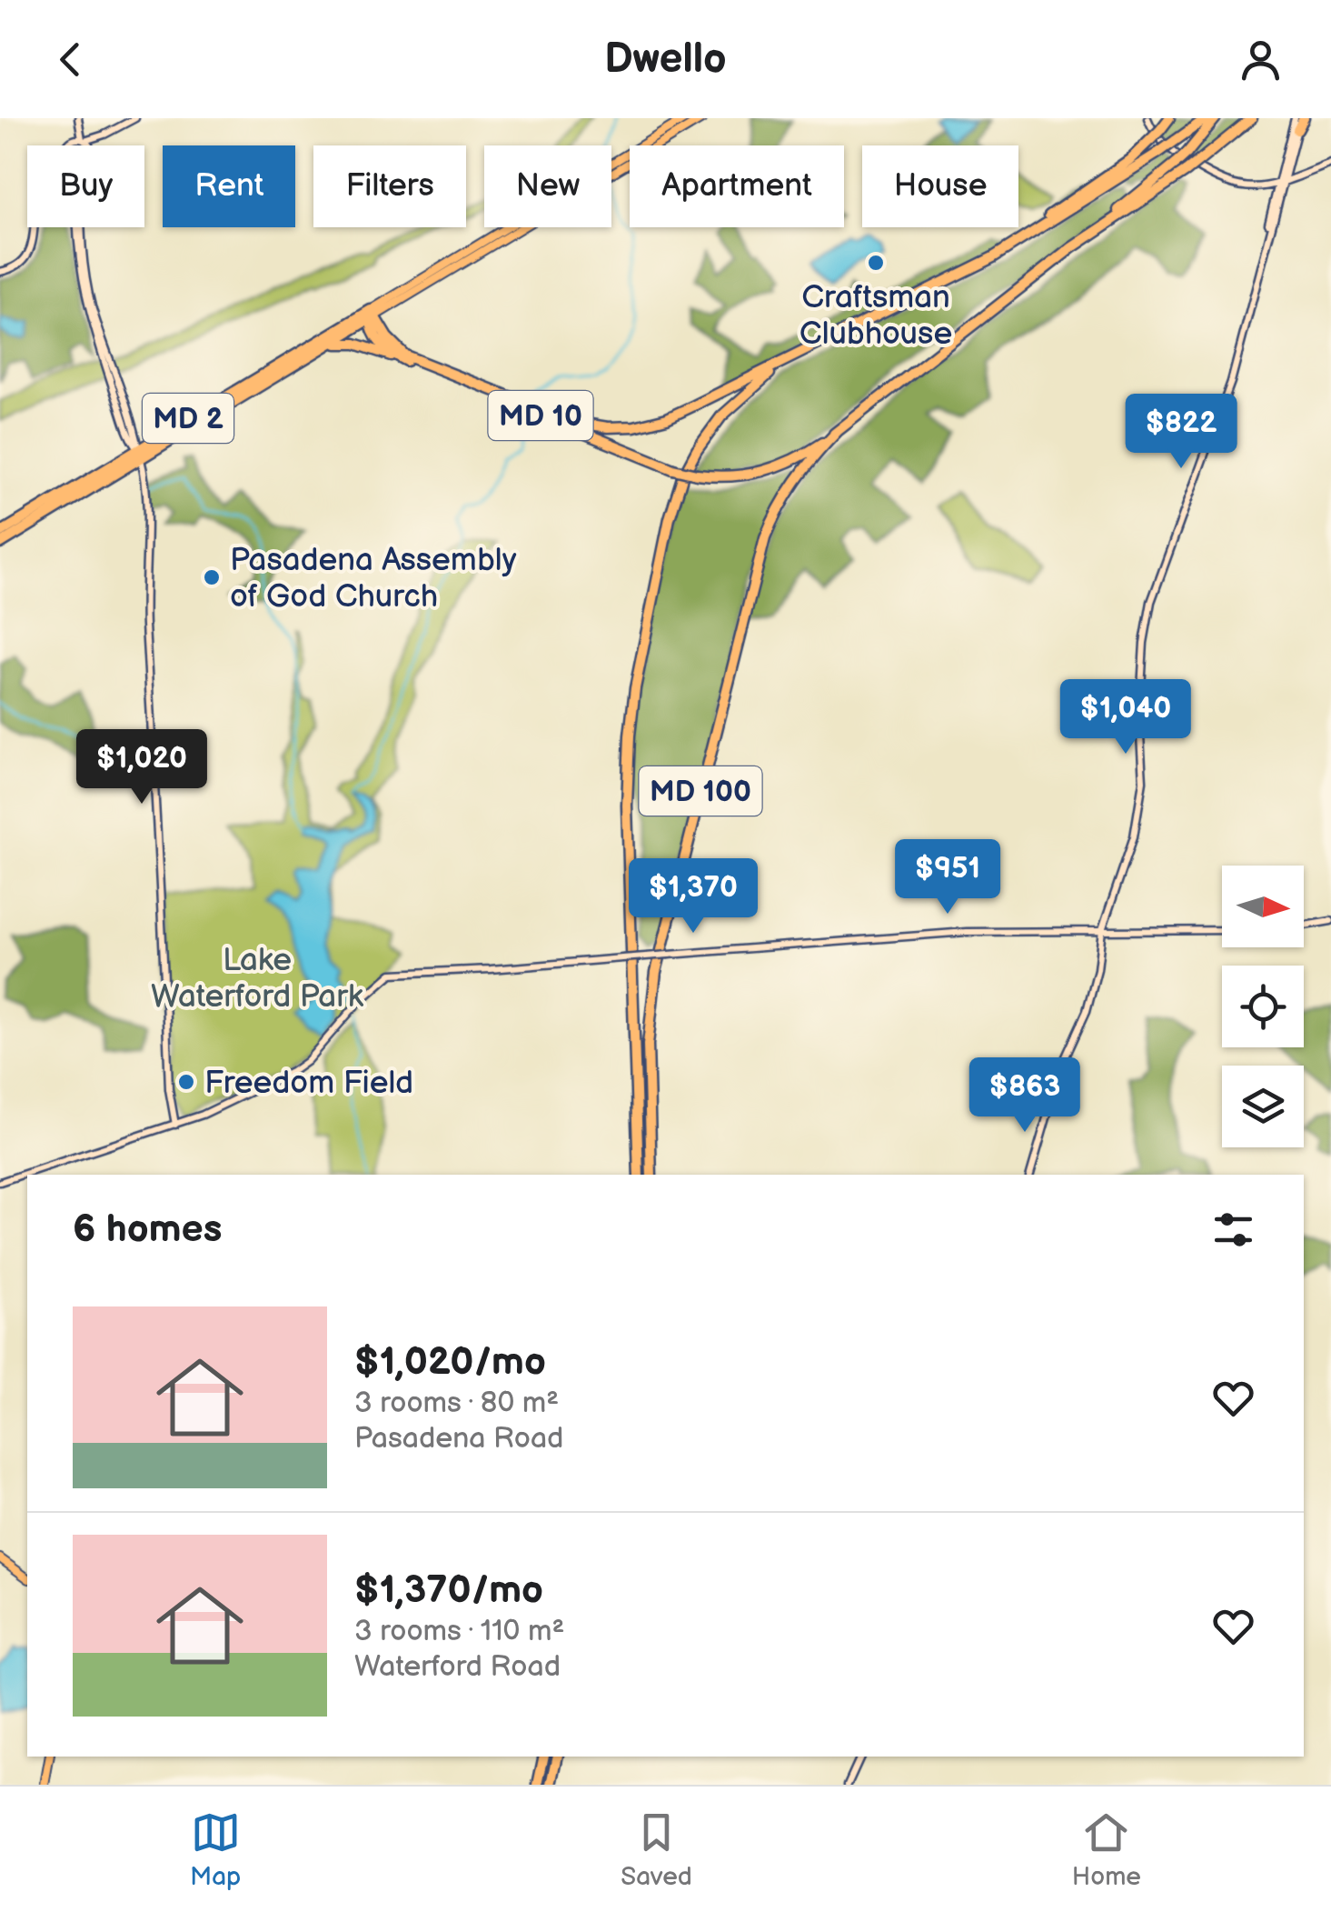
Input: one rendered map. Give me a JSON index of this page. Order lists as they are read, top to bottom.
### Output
{
  "streets": {
    "highway": ["MD 10", "MD 2", "MD 100"]
  },
  "crossings": [
    ["MD 10", "MD 2"],
    ["MD 10", "MD 100"]
  ],
  "parks": ["Lake Waterford Park"],
  "places": ["Craftsman Clubhouse", "Pasadena Assembly of God Church", "Freedom Field"],
  "north": "right",
  "page": {
    "header": "Dwello",
    "chip": [
      "Buy",
      "Rent",
      "Filters",
      "New",
      "Apartment",
      "House"
    ],
    "price": [
      "$822",
      "$1,040",
      "$1,020",
      "$951",
      "$1,370",
      "$863"
    ],
    "heading": "6 homes",
    "list": [
      {
        "name": "$1,020/mo",
        "note": "3 rooms · 80 m² · Pasadena Road"
      },
      {
        "name": "$1,370/mo",
        "note": "3 rooms · 110 m² · Waterford Road"
      }
    ],
    "tabs": ["Map", "Saved", "Home"]
  }
}
